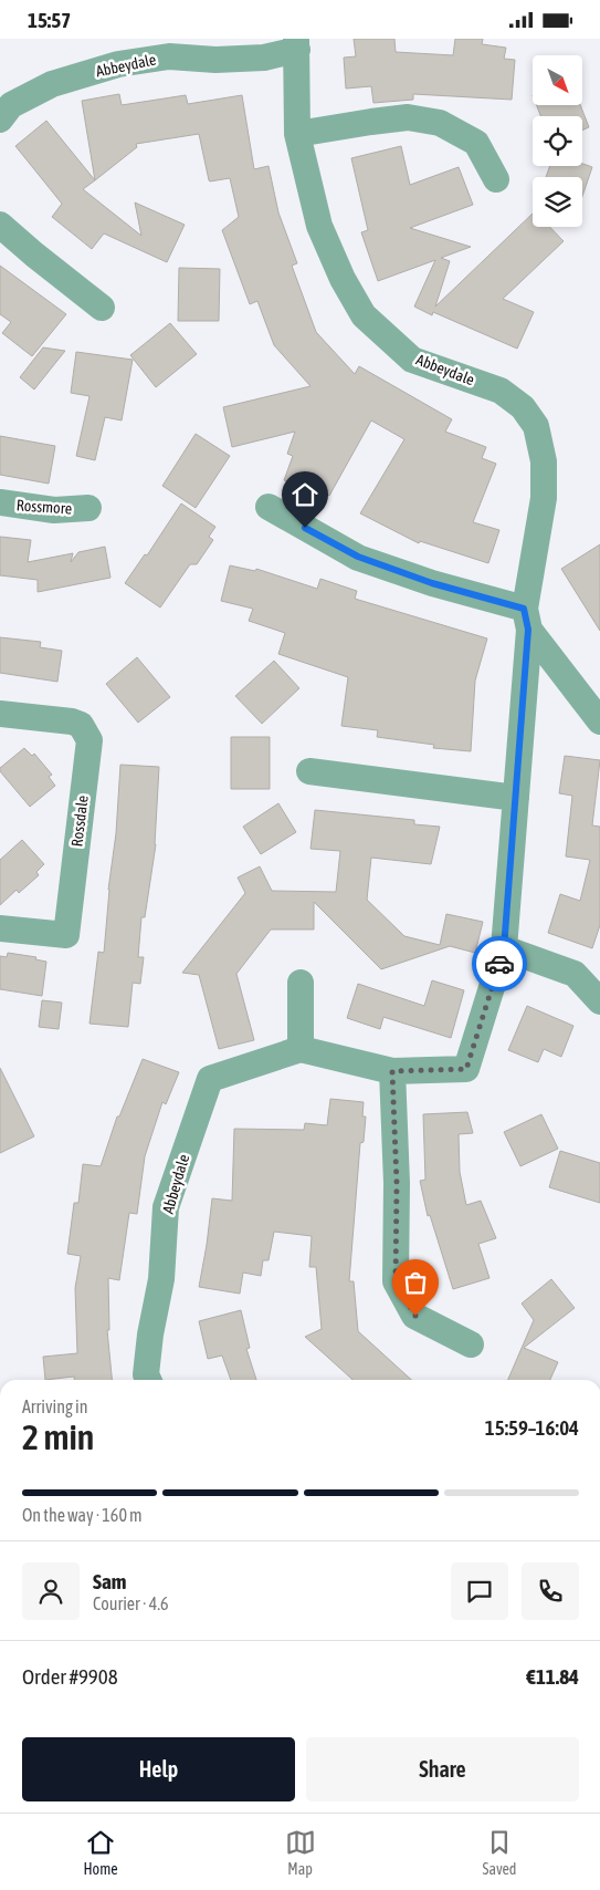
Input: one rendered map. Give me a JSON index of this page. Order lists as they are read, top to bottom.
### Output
{
  "streets": {
    "street": ["Abbeydale", "Rossmore", "Rossdale"]
  },
  "north": "bottom right",
  "page": {
    "status": "15:57",
    "heading": ["2 min", "Arriving in", "15:59–16:04"],
    "panel": [
      "Sam",
      "Courier · 4.6",
      "Order #9908",
      "€11.84"
    ],
    "bar": "On the way · 160 m",
    "buttons": ["Help", "Share"],
    "tabs": ["Home", "Map", "Saved"]
  }
}
